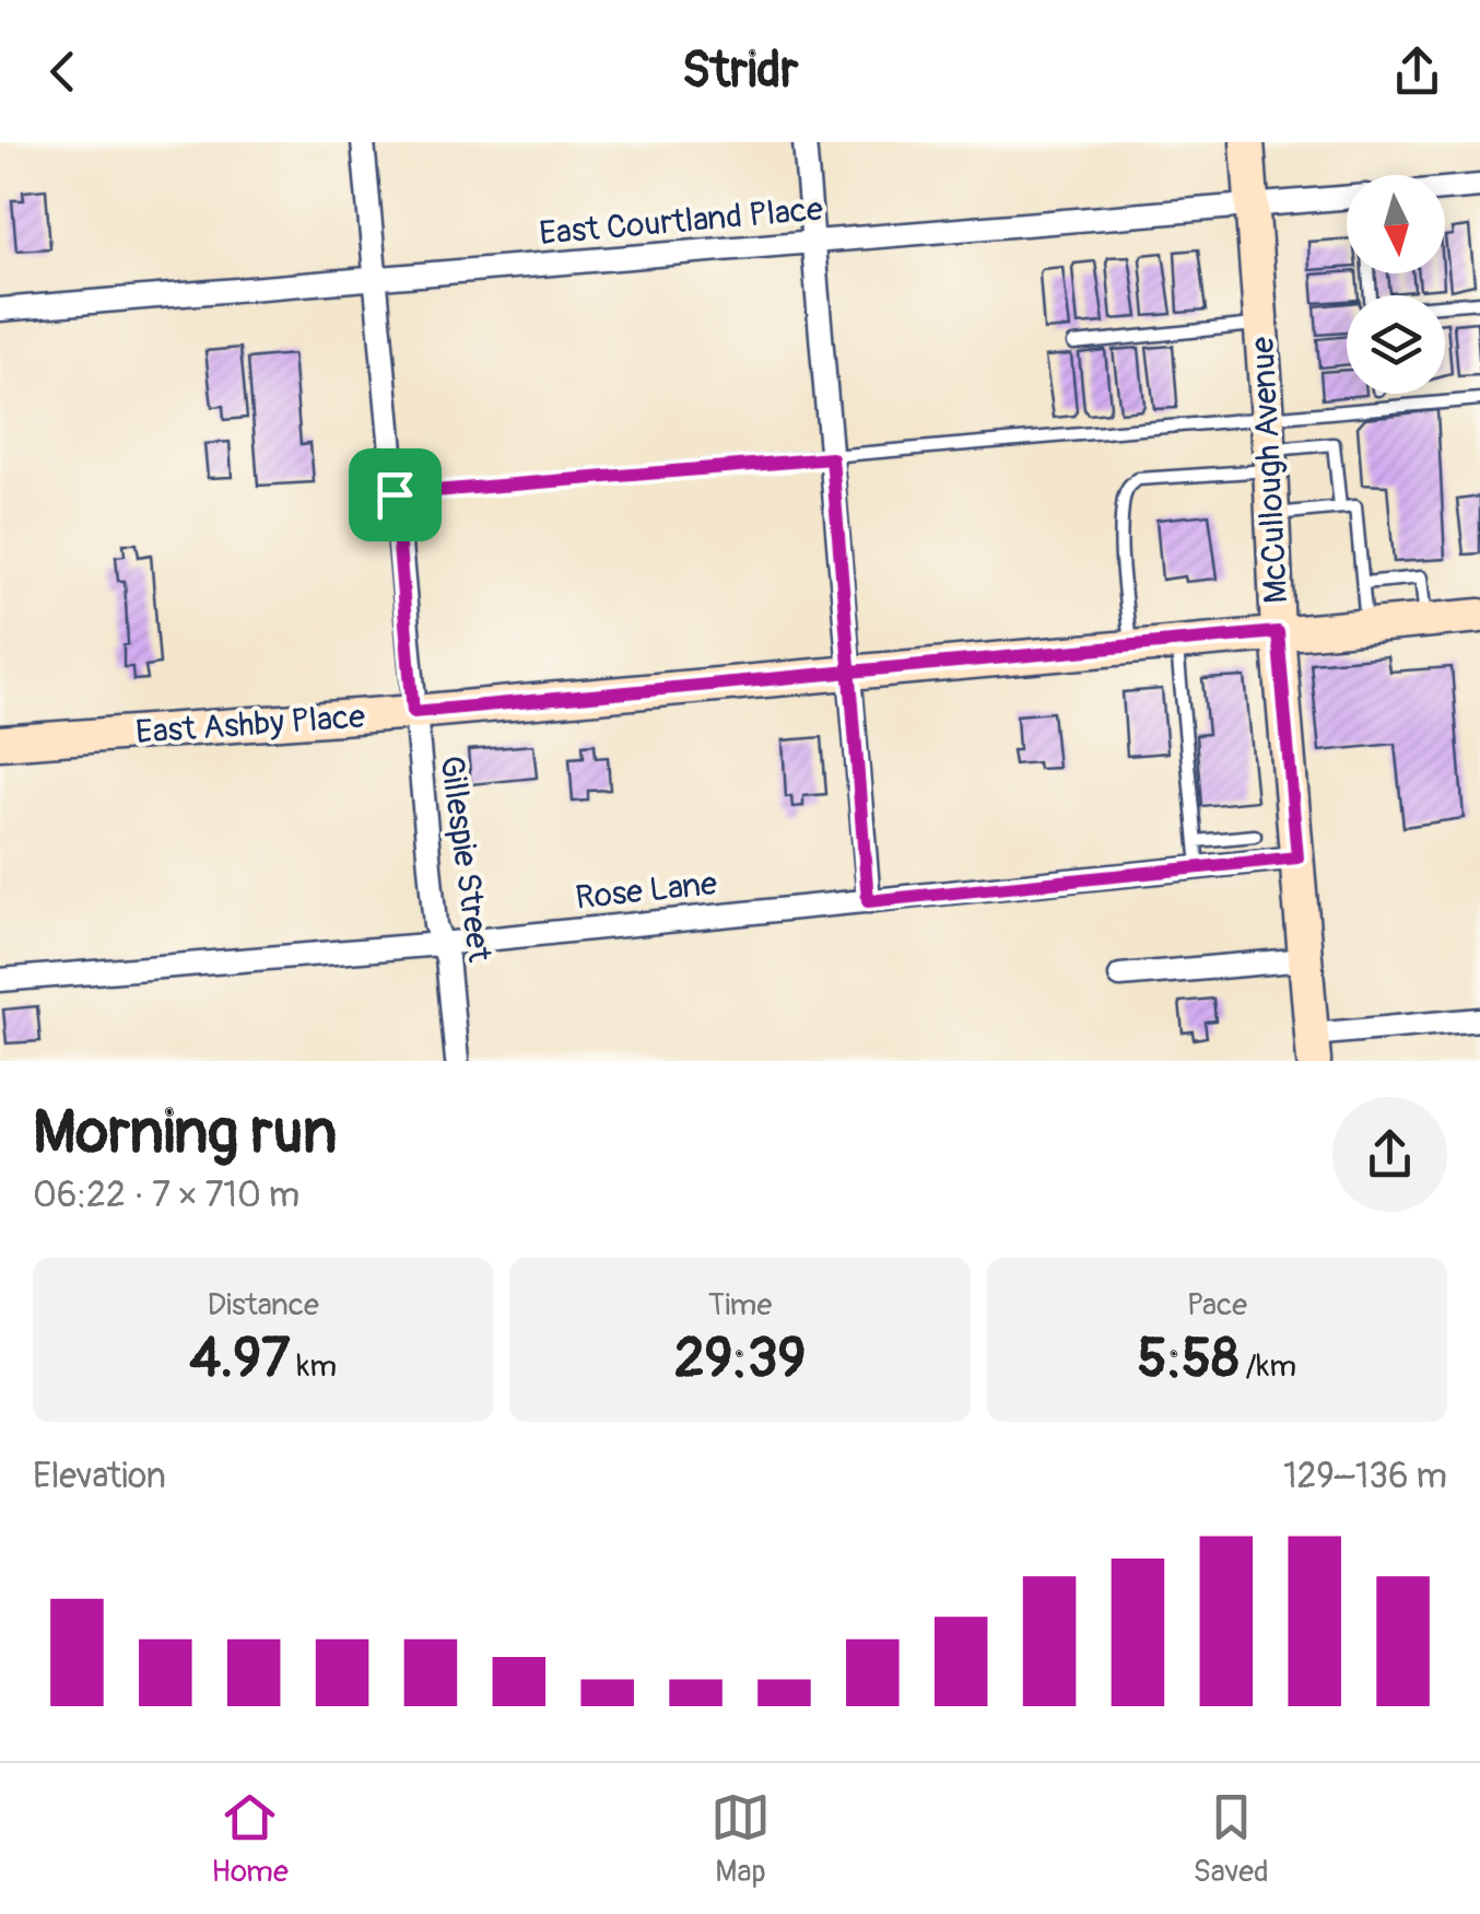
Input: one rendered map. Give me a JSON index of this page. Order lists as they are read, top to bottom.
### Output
{
  "streets": {
    "main road": ["McCullough Avenue", "East Ashby Place"],
    "street": ["East Courtland Place", "Gillespie Street", "Rose Lane"]
  },
  "crossings": [
    ["East Courtland Place", "McCullough Avenue"],
    ["East Courtland Place", "Gillespie Street"],
    ["McCullough Avenue", "East Ashby Place"],
    ["McCullough Avenue", "Rose Lane"],
    ["East Ashby Place", "Gillespie Street"],
    ["Gillespie Street", "Rose Lane"]
  ],
  "north": "bottom",
  "page": {
    "header": "Stridr",
    "heading": ["Morning run", "06:22 · 7 × 710 m"],
    "stats": [
      ["Distance", "4.97 km"],
      ["Time", "29:39"],
      ["Pace", "5:58 /km"]
    ],
    "chart": ["Elevation", "129–136 m"],
    "tabs": ["Home", "Map", "Saved"]
  }
}
